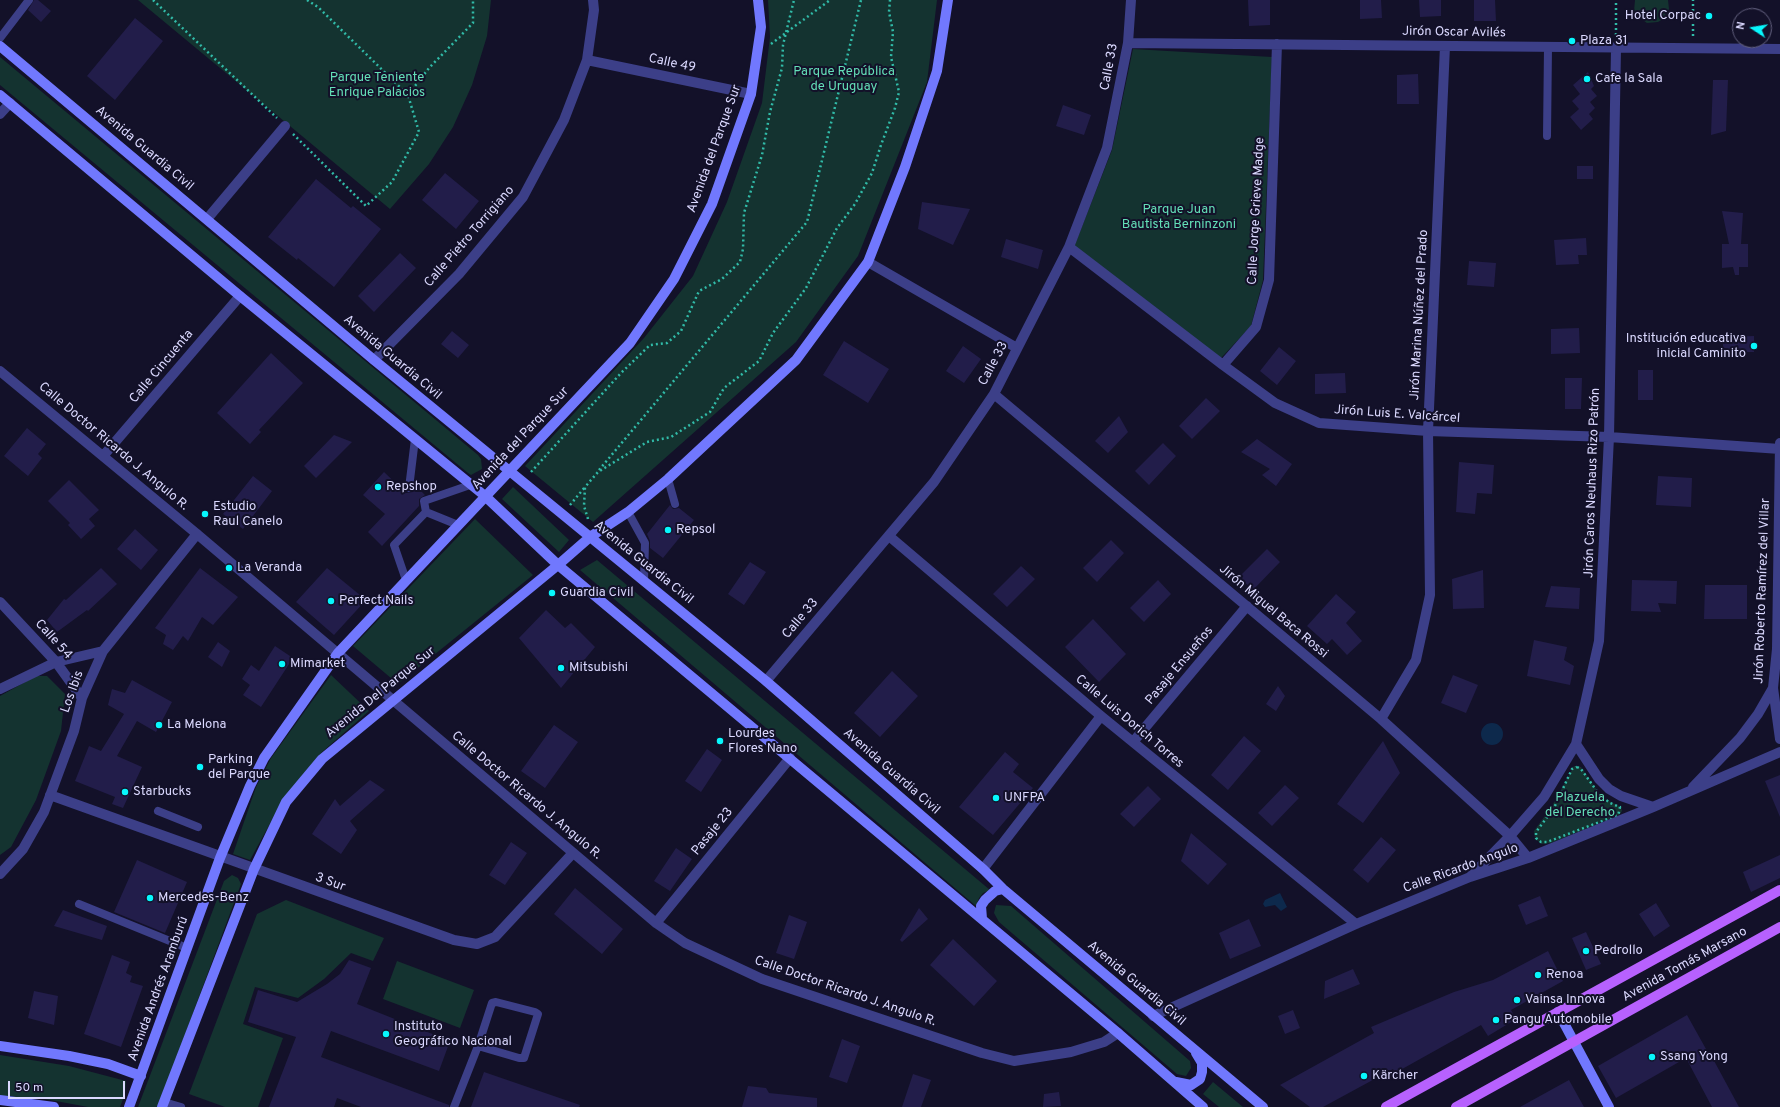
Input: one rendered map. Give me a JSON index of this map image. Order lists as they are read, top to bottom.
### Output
{
  "streets": {
    "main road": [
      "Avenida Guardia Civil",
      "Avenida del Parque Sur",
      "Avenida Del Parque Sur",
      "Avenida Tomás Marsano",
      "Avenida Andrés Aramburú"
    ],
    "street": [
      "Jirón Oscar Avilés",
      "Calle 49",
      "Calle 33",
      "Calle Jorge Grieve Madge",
      "Calle Pietro Torrigiano",
      "Jirón Marina Núñez del Prado",
      "Calle Cincuenta",
      "Jirón Luis E. Valcárcel",
      "Calle Doctor Ricardo J. Angulo R.",
      "Jirón Caros Neuhaus Rizo Patrón",
      "Jirón Roberto Ramírez del Villar",
      "Jirón Miguel Baca Rossi",
      "Calle 54",
      "Pasaje Ensueños",
      "Los Ibis",
      "Calle Luis Dorich Torres",
      "Pasaje 23",
      "Calle Ricardo Angulo",
      "3 Sur"
    ]
  },
  "crossings": [
    ["Jirón Oscar Avilés", "Calle 33"],
    ["Jirón Oscar Avilés", "Calle Jorge Grieve Madge"],
    ["Jirón Oscar Avilés", "Jirón Marina Núñez del Prado"],
    ["Jirón Oscar Avilés", "Jirón Caros Neuhaus Rizo Patrón"],
    ["Calle 49", "Avenida del Parque Sur"],
    ["Calle 49", "Calle Pietro Torrigiano"],
    ["Calle 33", "Avenida Guardia Civil"],
    ["Calle 33", "Jirón Luis E. Valcárcel"],
    ["Calle 33", "Jirón Miguel Baca Rossi"],
    ["Calle 33", "Calle Luis Dorich Torres"],
    ["Avenida Guardia Civil", "Avenida del Parque Sur"],
    ["Avenida Guardia Civil", "Calle Pietro Torrigiano"],
    ["Avenida Guardia Civil", "Calle Ricardo Angulo"],
    ["Avenida del Parque Sur", "Calle Doctor Ricardo J. Angulo R."],
    ["Avenida del Parque Sur", "3 Sur"],
    ["Avenida del Parque Sur", "Avenida Andrés Aramburú"],
    ["Calle Jorge Grieve Madge", "Jirón Luis E. Valcárcel"],
    ["Jirón Marina Núñez del Prado", "Jirón Luis E. Valcárcel"],
    ["Jirón Marina Núñez del Prado", "Jirón Miguel Baca Rossi"],
    ["Calle Cincuenta", "Calle Doctor Ricardo J. Angulo R."],
    ["Jirón Luis E. Valcárcel", "Jirón Caros Neuhaus Rizo Patrón"],
    ["Jirón Luis E. Valcárcel", "Jirón Roberto Ramírez del Villar"],
    ["Calle Doctor Ricardo J. Angulo R.", "Los Ibis"],
    ["Calle Doctor Ricardo J. Angulo R.", "Avenida Del Parque Sur"],
    ["Calle Doctor Ricardo J. Angulo R.", "Pasaje 23"],
    ["Calle Doctor Ricardo J. Angulo R.", "3 Sur"],
    ["Jirón Caros Neuhaus Rizo Patrón", "Jirón Miguel Baca Rossi"],
    ["Jirón Caros Neuhaus Rizo Patrón", "Calle Ricardo Angulo"],
    ["Jirón Miguel Baca Rossi", "Pasaje Ensueños"],
    ["Jirón Miguel Baca Rossi", "Calle Ricardo Angulo"],
    ["Calle 54", "Los Ibis"],
    ["Pasaje Ensueños", "Calle Luis Dorich Torres"],
    ["Los Ibis", "3 Sur"],
    ["Avenida Del Parque Sur", "3 Sur"],
    ["Calle Luis Dorich Torres", "Calle Ricardo Angulo"],
    ["3 Sur", "Avenida Andrés Aramburú"]
  ],
  "parks": [
    "Parque República de Uruguay",
    "Parque Teniente Enrique Palacios",
    "Parque Juan Bautista Berninzoni",
    "Plazuela del Derecho"
  ],
  "places": [
    "Hotel Corpac",
    "Plaza 31",
    "Cafe la Sala",
    "Institución educativa inicial Caminito",
    "Repshop",
    "Estudio Raul Canelo",
    "Repsol",
    "La Veranda",
    "Guardia Civil",
    "Perfect Nails",
    "Mimarket",
    "Mitsubishi",
    "La Melona",
    "Lourdes Flores Nano",
    "Parking del Parque",
    "Starbucks",
    "UNFPA",
    "Mercedes-Benz",
    "Pedrollo",
    "Renoa",
    "Vainsa Innova",
    "Pangu Automobile",
    "Instituto Geográfico Nacional",
    "Ssang Yong",
    "Kärcher"
  ],
  "scale_bar": "50 m",
  "north": "left"
}
